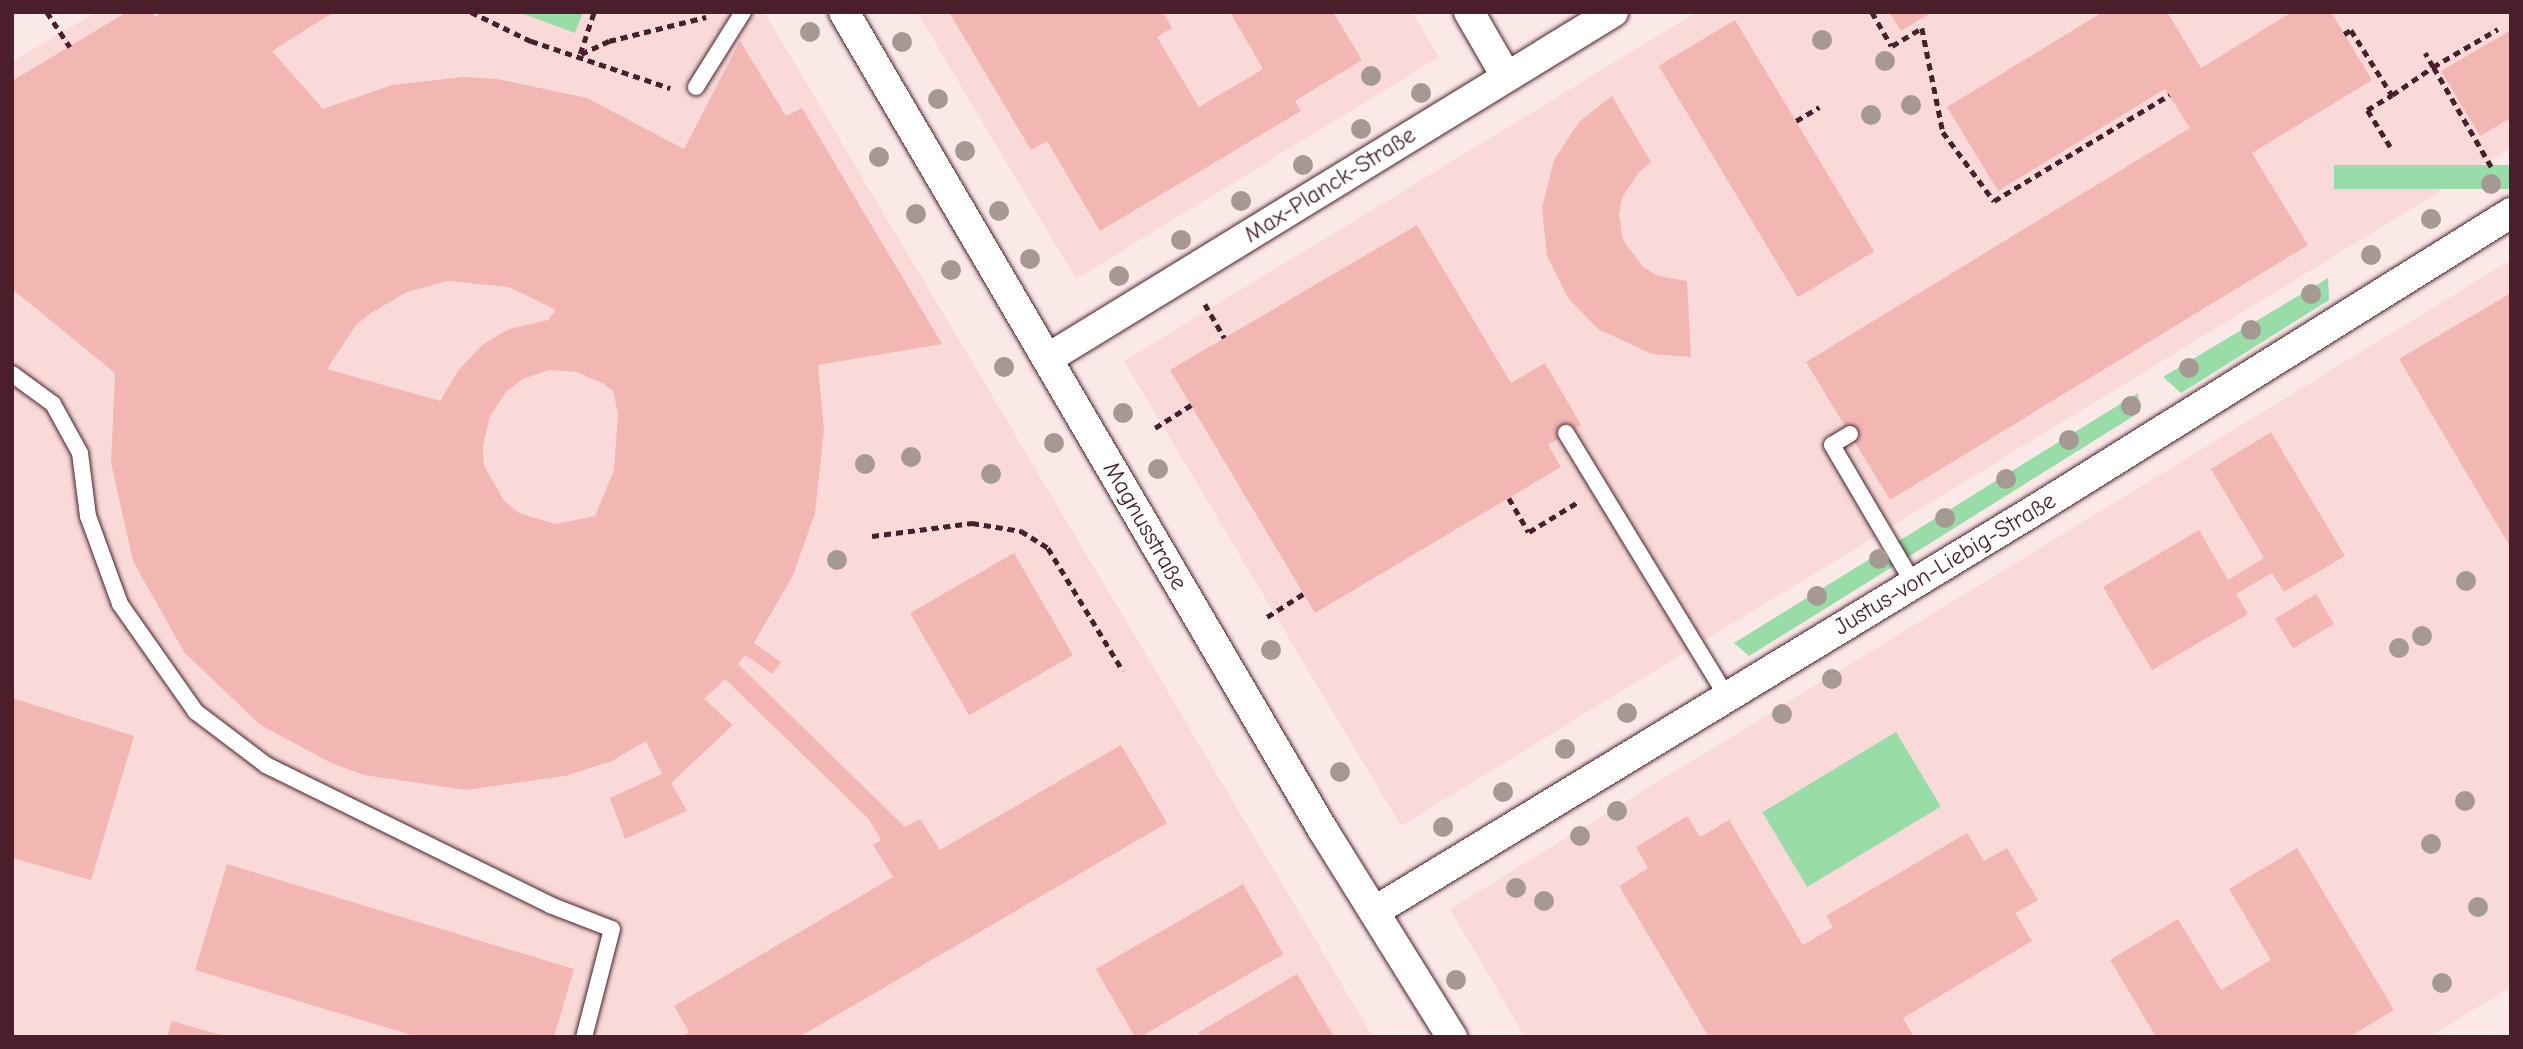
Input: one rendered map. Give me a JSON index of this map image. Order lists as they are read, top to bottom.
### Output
{
  "streets": {
    "street": ["Max-Planck-Straße", "Magnusstraße", "Justus-von-Liebig-Straße"]
  },
  "crossings": [
    ["Max-Planck-Straße", "Magnusstraße"],
    ["Magnusstraße", "Justus-von-Liebig-Straße"]
  ]
}
